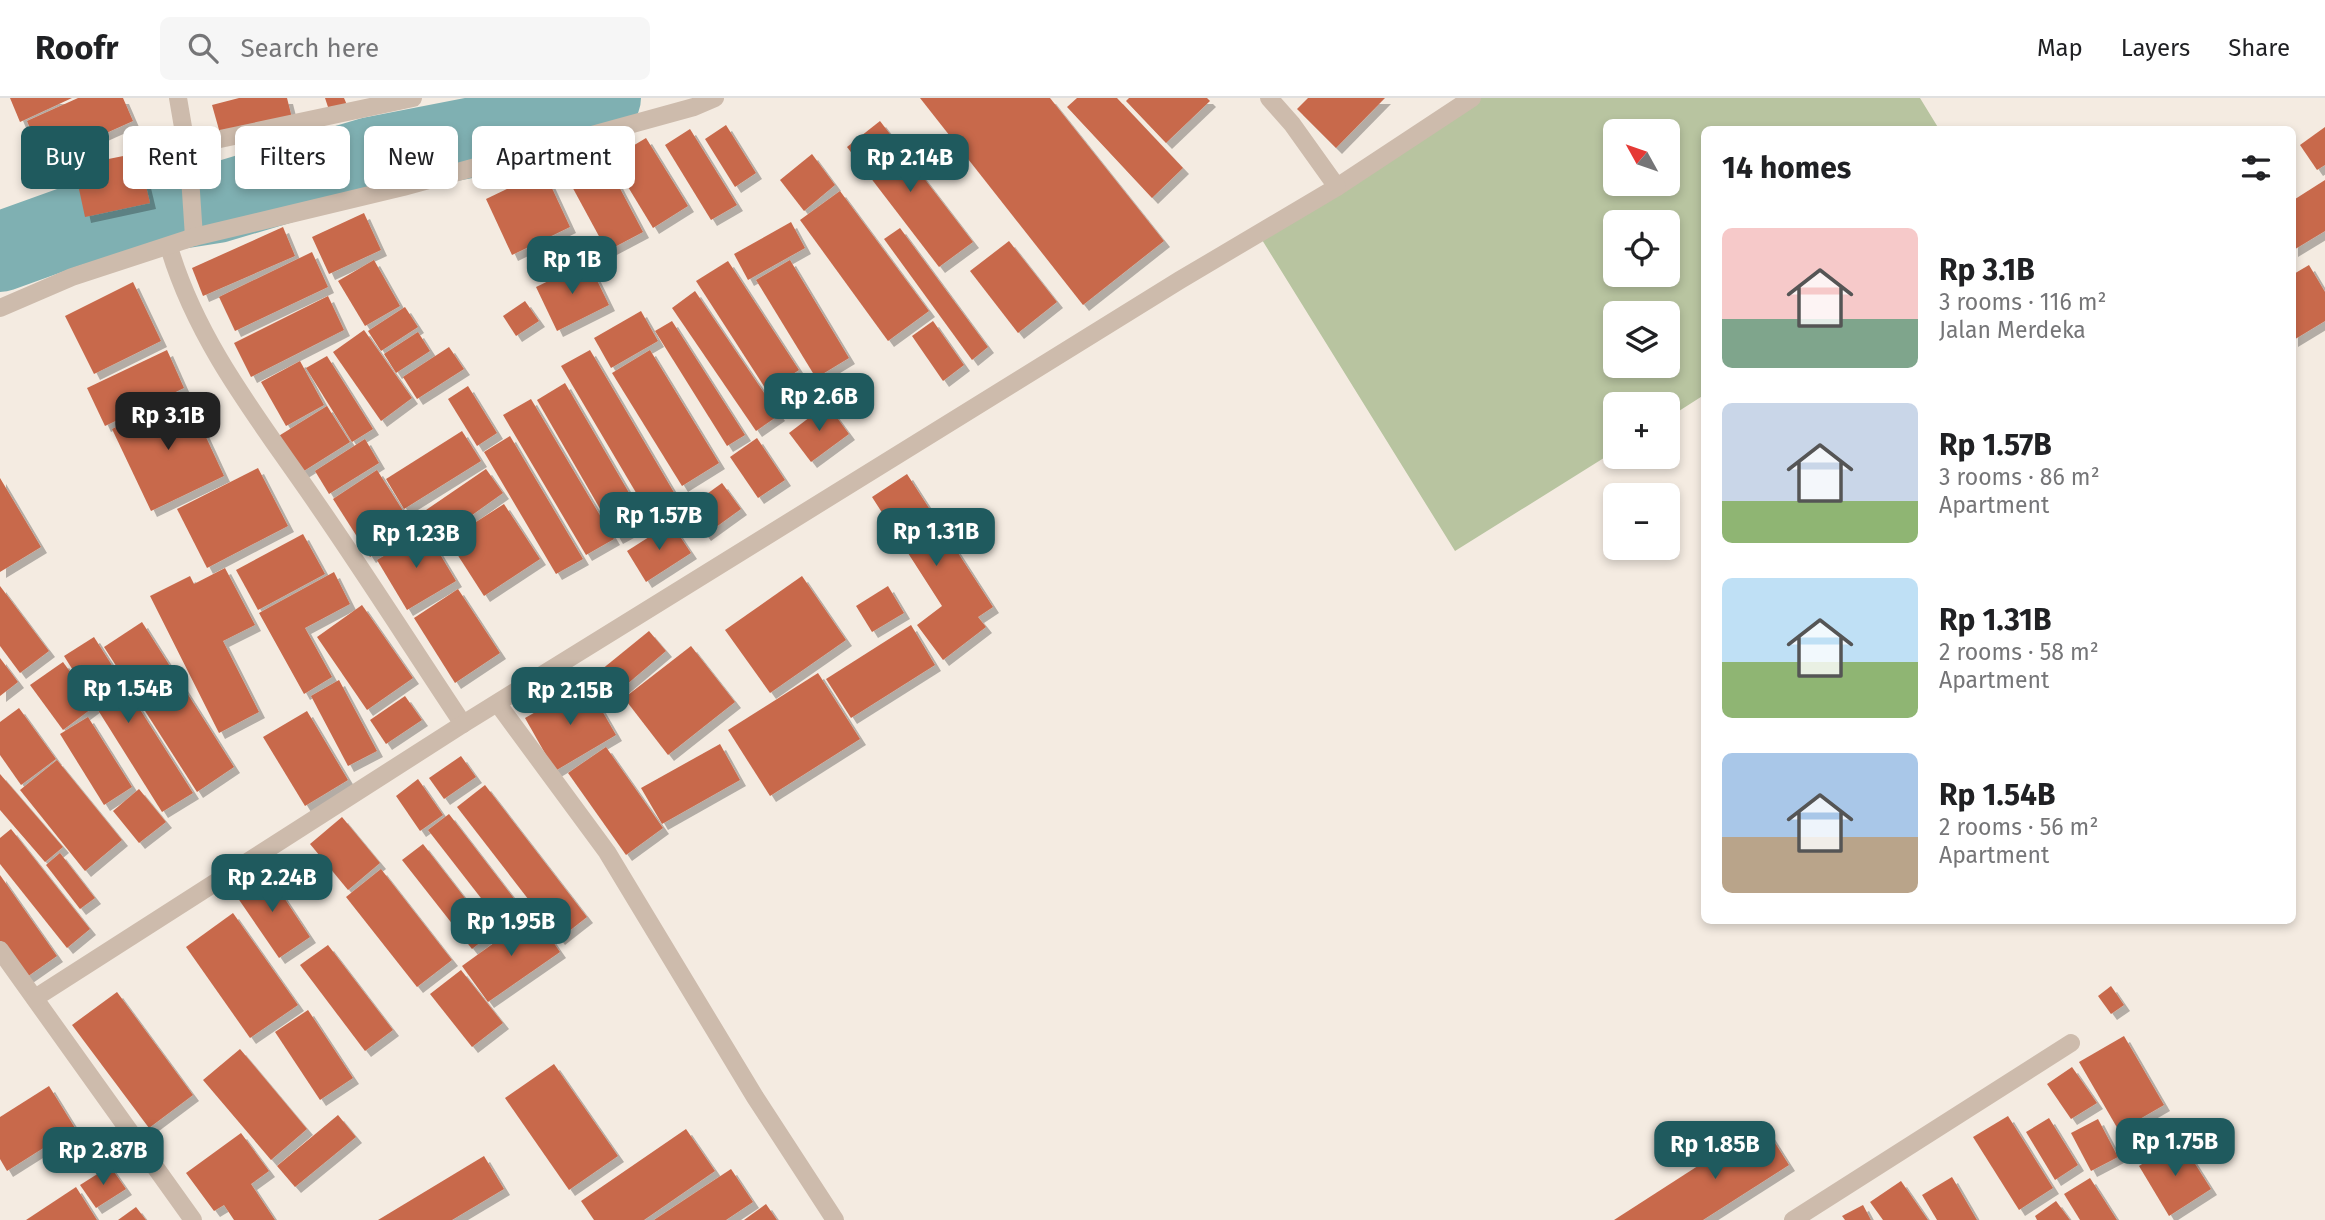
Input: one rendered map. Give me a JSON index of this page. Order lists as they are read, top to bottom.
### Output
{
  "north": "top left",
  "page": {
    "header": "Roofr",
    "search": "Search here",
    "nav": ["Map", "Layers", "Share"],
    "map_buttons": ["+", "−"],
    "chip": [
      "Buy",
      "Rent",
      "Filters",
      "New",
      "Apartment"
    ],
    "heading": "14 homes",
    "price": [
      "Rp 2.14B",
      "Rp 1B",
      "Rp 2.6B",
      "Rp 3.1B",
      "Rp 1.57B",
      "Rp 1.31B",
      "Rp 1.23B",
      "Rp 1.54B",
      "Rp 2.15B",
      "Rp 2.24B",
      "Rp 1.95B",
      "Rp 1.75B",
      "Rp 1.85B",
      "Rp 2.87B"
    ],
    "list": [
      {
        "name": "Rp 3.1B",
        "note": "3 rooms · 116 m² · Jalan Merdeka"
      },
      {
        "name": "Rp 1.57B",
        "note": "3 rooms · 86 m² · Apartment"
      },
      {
        "name": "Rp 1.31B",
        "note": "2 rooms · 58 m² · Apartment"
      },
      {
        "name": "Rp 1.54B",
        "note": "2 rooms · 56 m² · Apartment"
      }
    ]
  }
}
